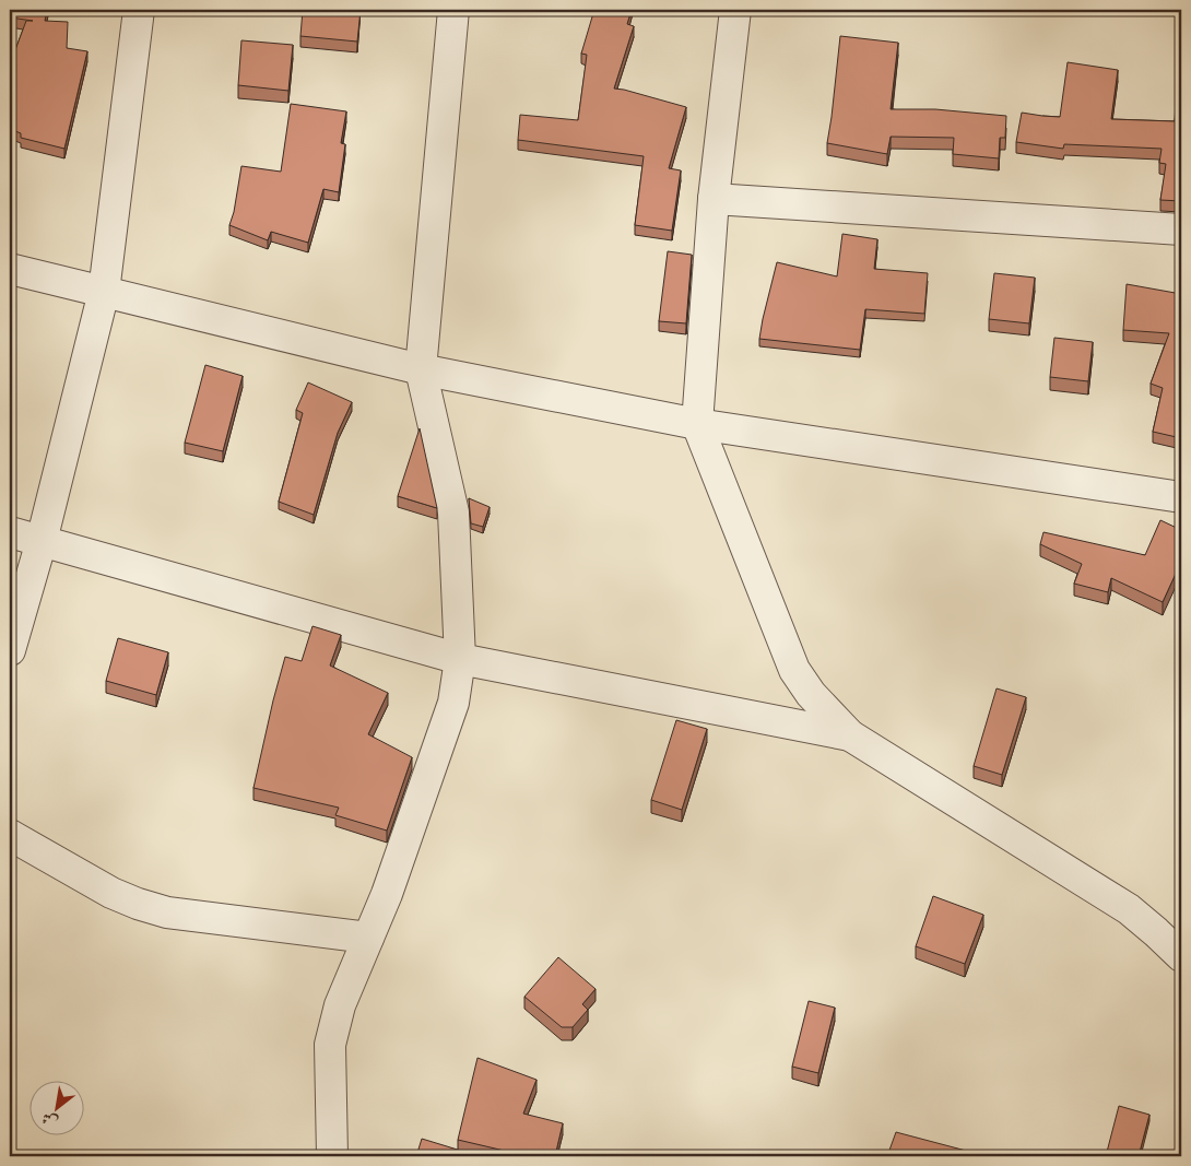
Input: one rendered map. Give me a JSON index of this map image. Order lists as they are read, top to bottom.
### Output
{
  "north": "bottom left"
}
